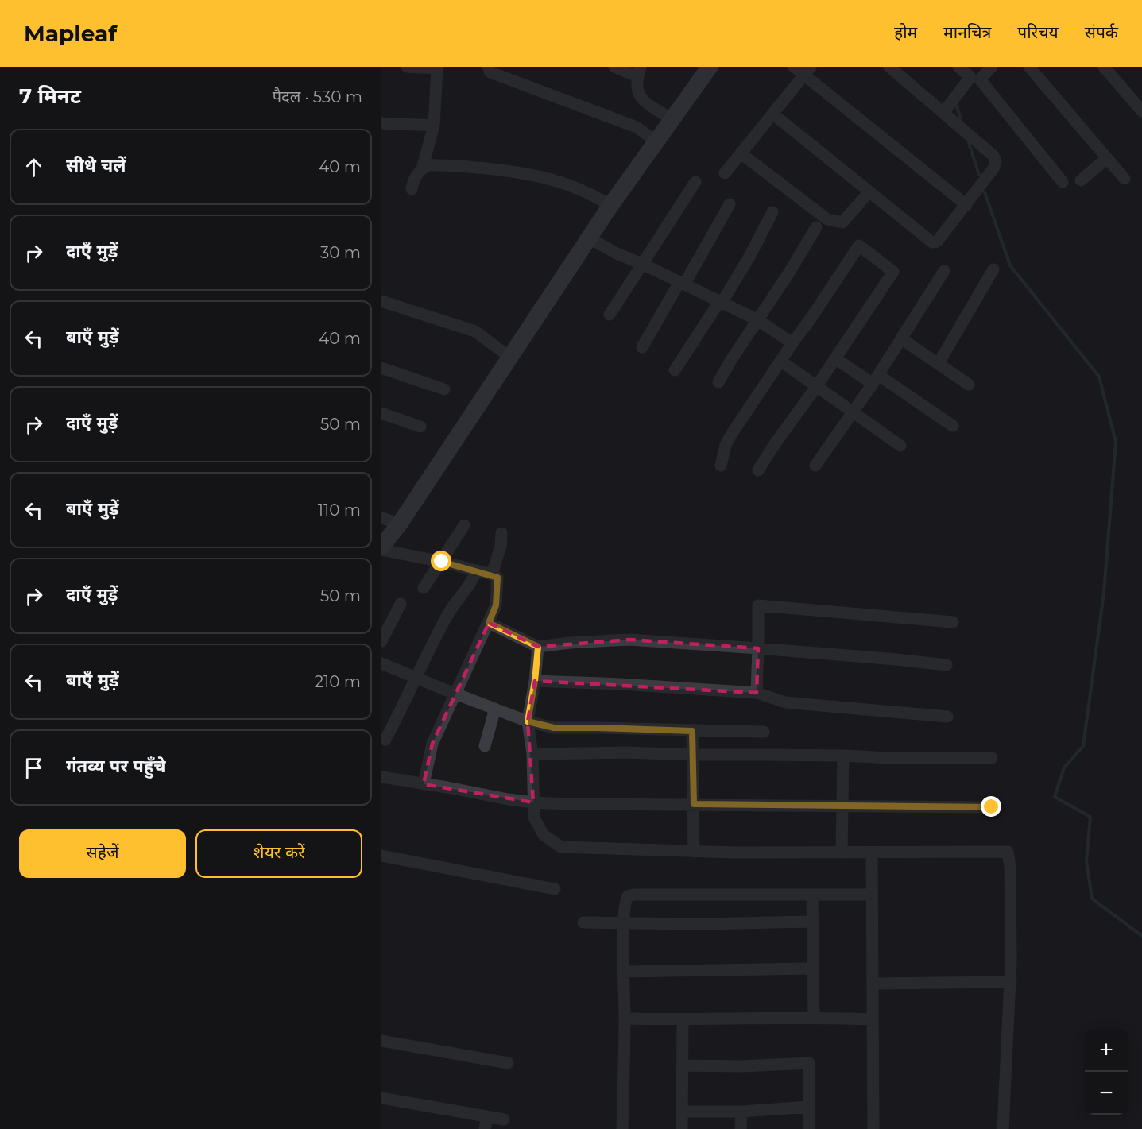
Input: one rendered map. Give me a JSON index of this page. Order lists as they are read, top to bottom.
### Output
{
  "page": {
    "header": "Mapleaf",
    "nav": [
      "होम",
      "मानचित्र",
      "परिचय",
      "संपर्क"
    ],
    "heading": ["7 मिनट", "पैदल · 530 m"],
    "list": [
      ["सीधे चलें", "40 m"],
      ["दाएँ मुड़ें", "30 m"],
      ["बाएँ मुड़ें", "40 m"],
      ["दाएँ मुड़ें", "50 m"],
      ["बाएँ मुड़ें", "110 m"],
      ["दाएँ मुड़ें", "50 m"],
      ["बाएँ मुड़ें", "210 m"],
      "गंतव्य पर पहुँचे"
    ],
    "buttons": ["सहेजें", "शेयर करें"],
    "map_buttons": ["+", "−"]
  }
}
